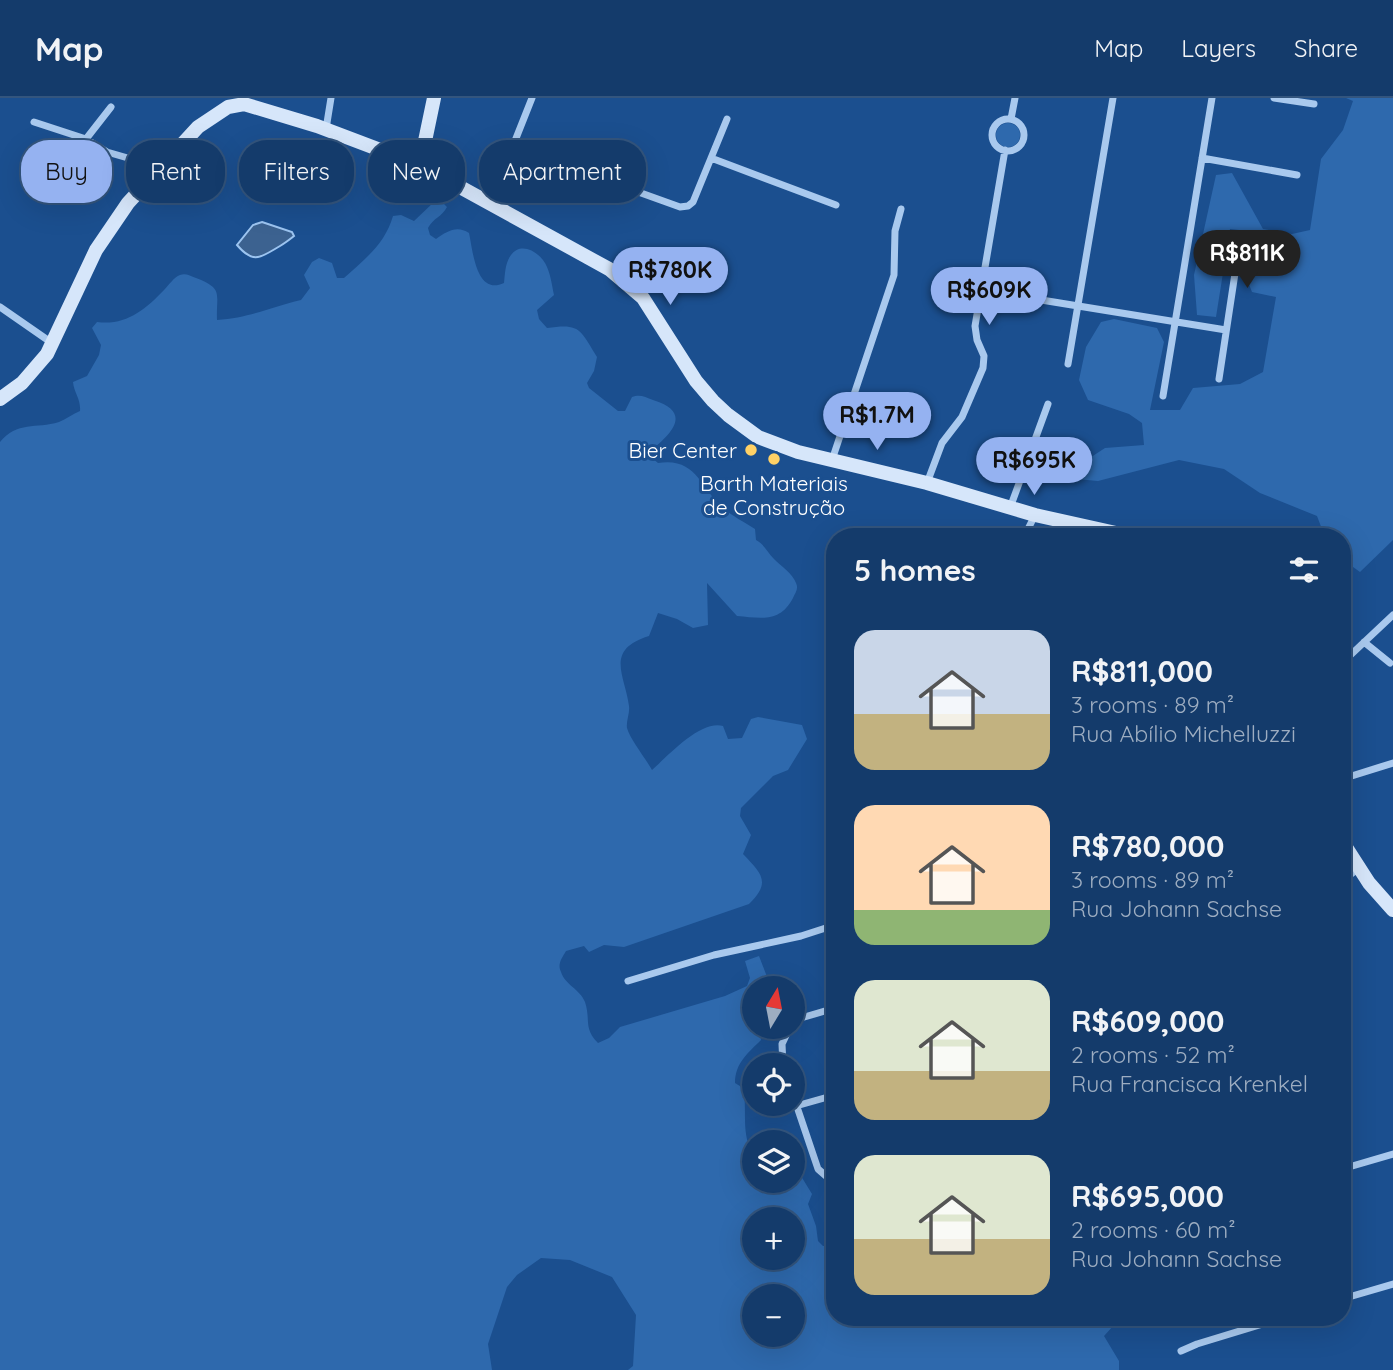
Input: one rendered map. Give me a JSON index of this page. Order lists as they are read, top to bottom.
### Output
{
  "places": ["Bier Center", "Barth Materiais de Construção"],
  "north": "top",
  "page": {
    "header": "Map",
    "nav": ["Map", "Layers", "Share"],
    "chip": [
      "Buy",
      "Rent",
      "Filters",
      "New",
      "Apartment"
    ],
    "price": [
      "R$811K",
      "R$780K",
      "R$609K",
      "R$1.7M",
      "R$695K"
    ],
    "heading": "5 homes",
    "list": [
      {
        "name": "R$811,000",
        "note": "3 rooms · 89 m² · Rua Abílio Michelluzzi"
      },
      {
        "name": "R$780,000",
        "note": "3 rooms · 89 m² · Rua Johann Sachse"
      },
      {
        "name": "R$609,000",
        "note": "2 rooms · 52 m² · Rua Francisca Krenkel"
      },
      {
        "name": "R$695,000",
        "note": "2 rooms · 60 m² · Rua Johann Sachse"
      }
    ],
    "map_buttons": ["+", "−"]
  }
}
